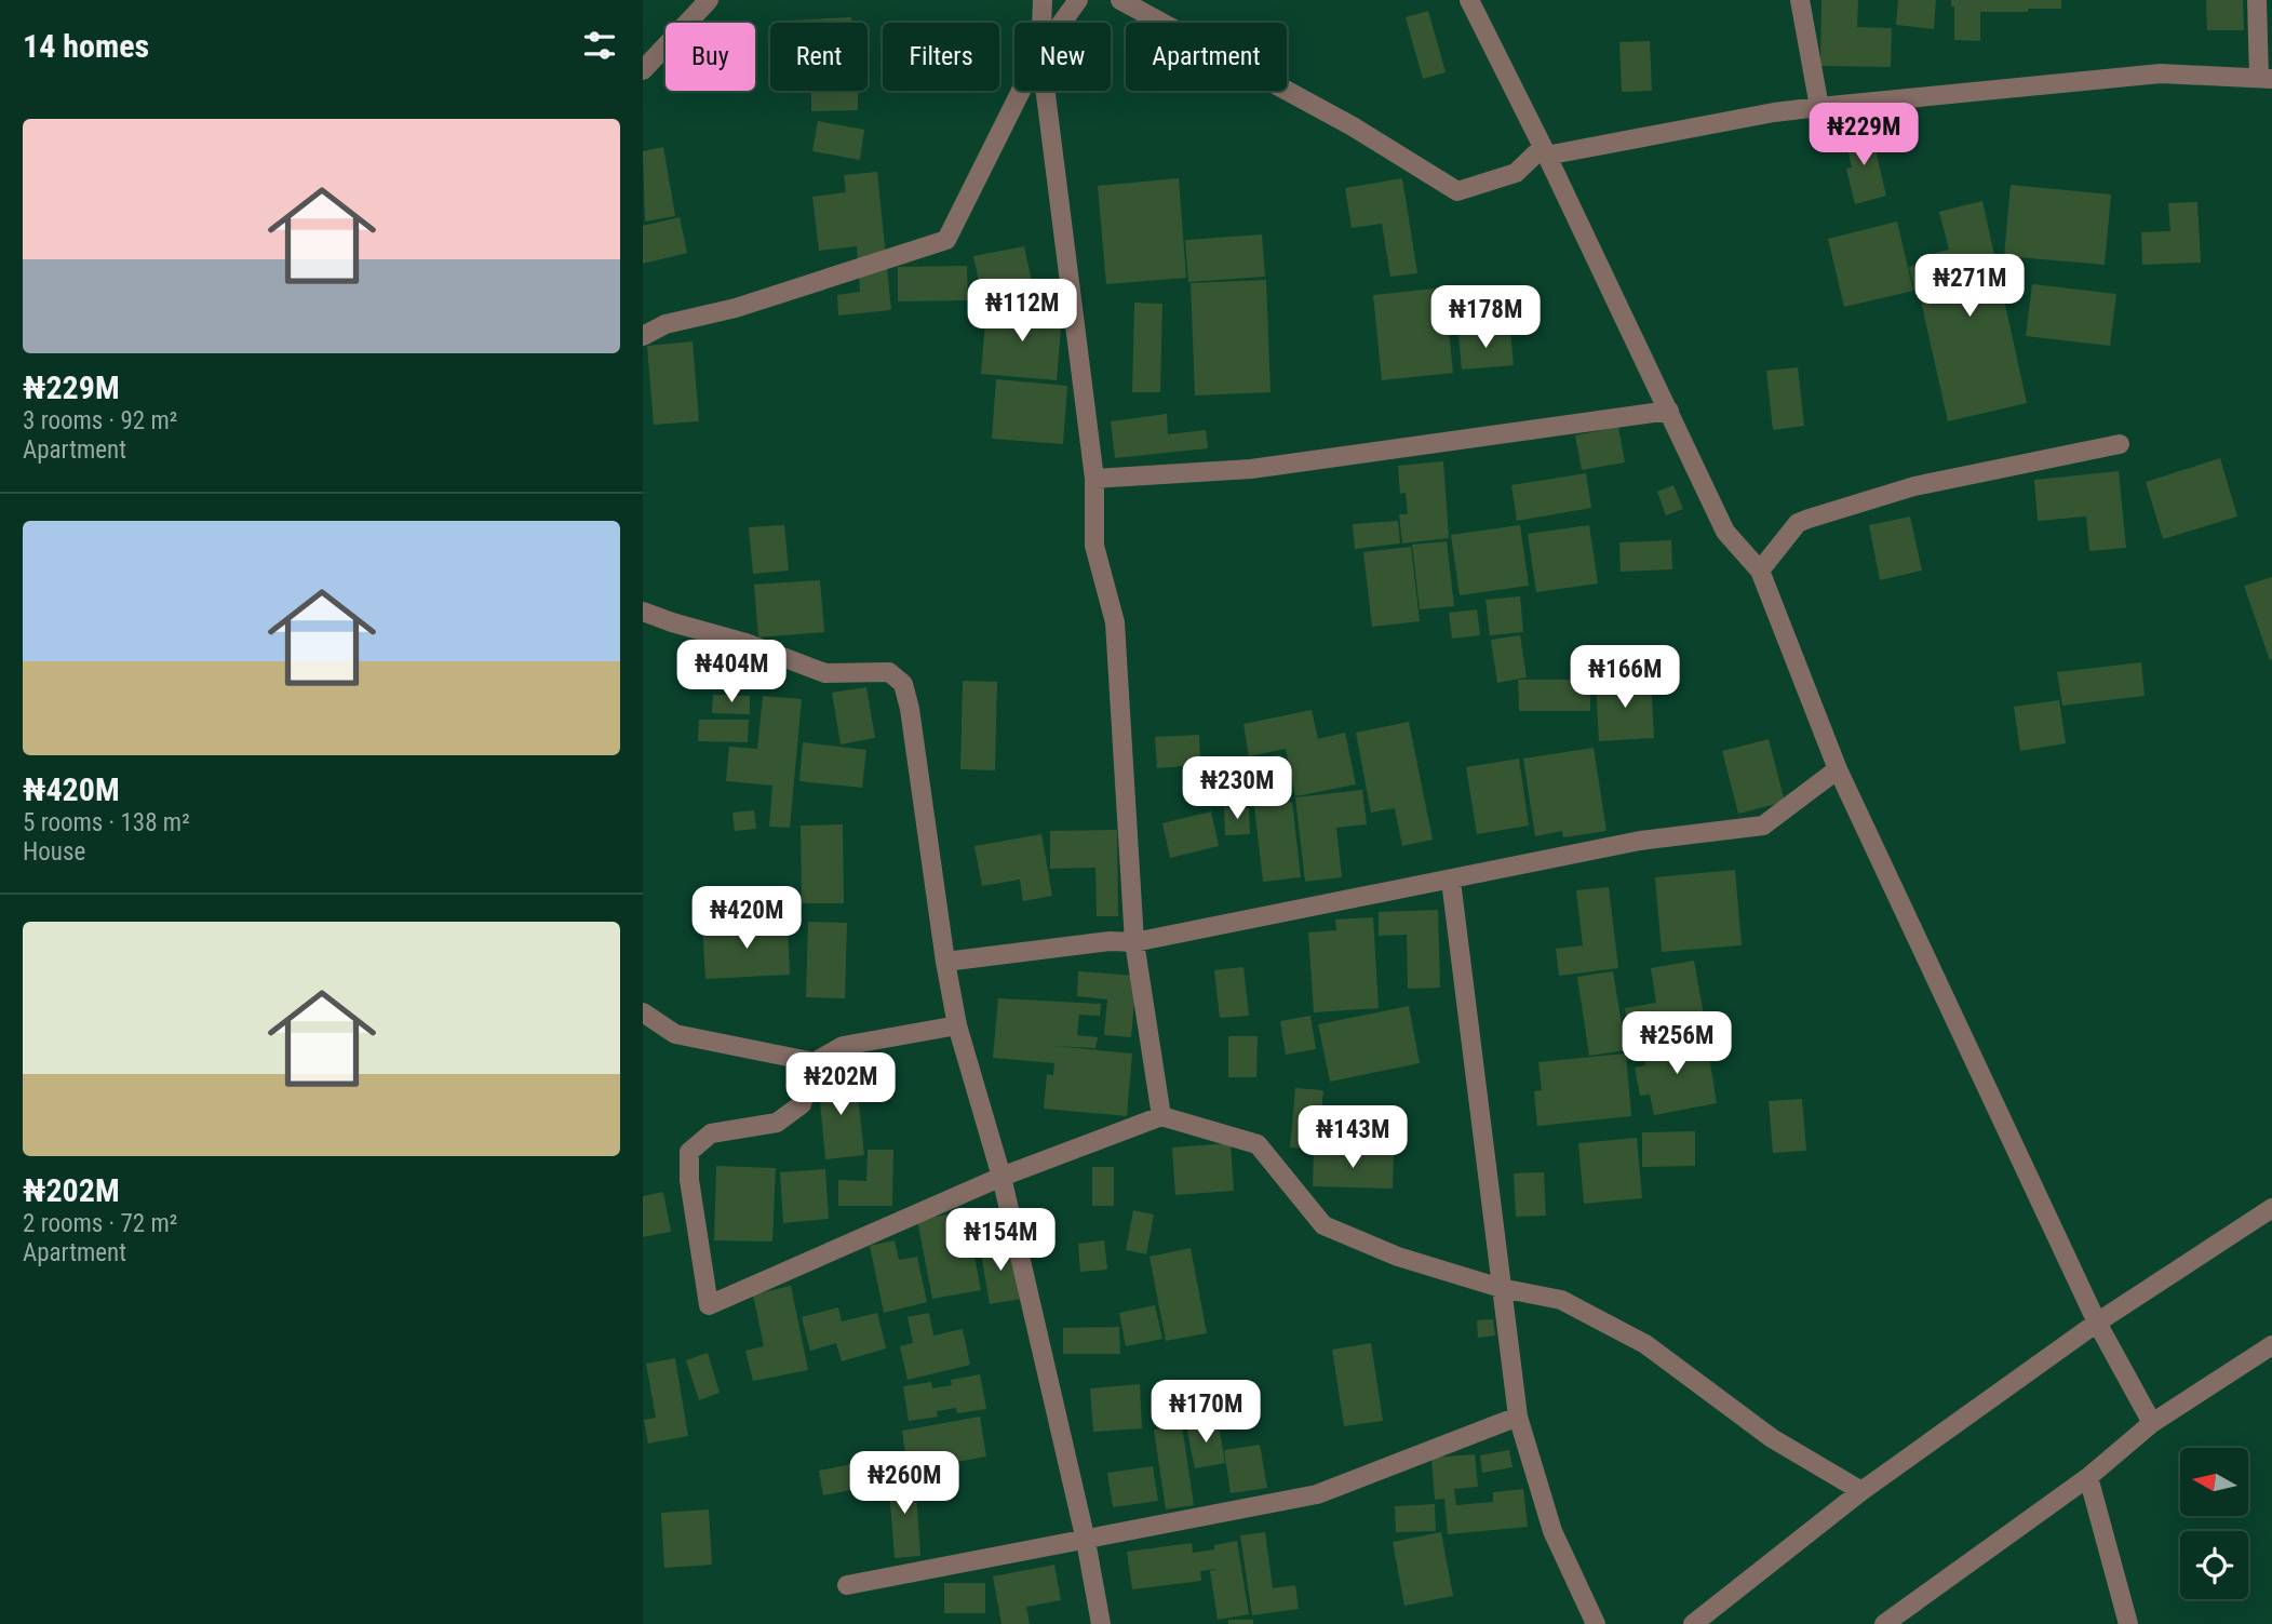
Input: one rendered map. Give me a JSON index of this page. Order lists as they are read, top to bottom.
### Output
{
  "north": "left",
  "page": {
    "heading": "14 homes",
    "chip": [
      "Buy",
      "Rent",
      "Filters",
      "New",
      "Apartment"
    ],
    "list": [
      {
        "name": "₦229M",
        "note": "3 rooms · 92 m² · Apartment"
      },
      {
        "name": "₦420M",
        "note": "5 rooms · 138 m² · House"
      },
      {
        "name": "₦202M",
        "note": "2 rooms · 72 m² · Apartment"
      }
    ],
    "price": [
      "₦229M",
      "₦271M",
      "₦112M",
      "₦178M",
      "₦404M",
      "₦166M",
      "₦230M",
      "₦420M",
      "₦256M",
      "₦202M",
      "₦143M",
      "₦154M",
      "₦170M",
      "₦260M"
    ]
  }
}
